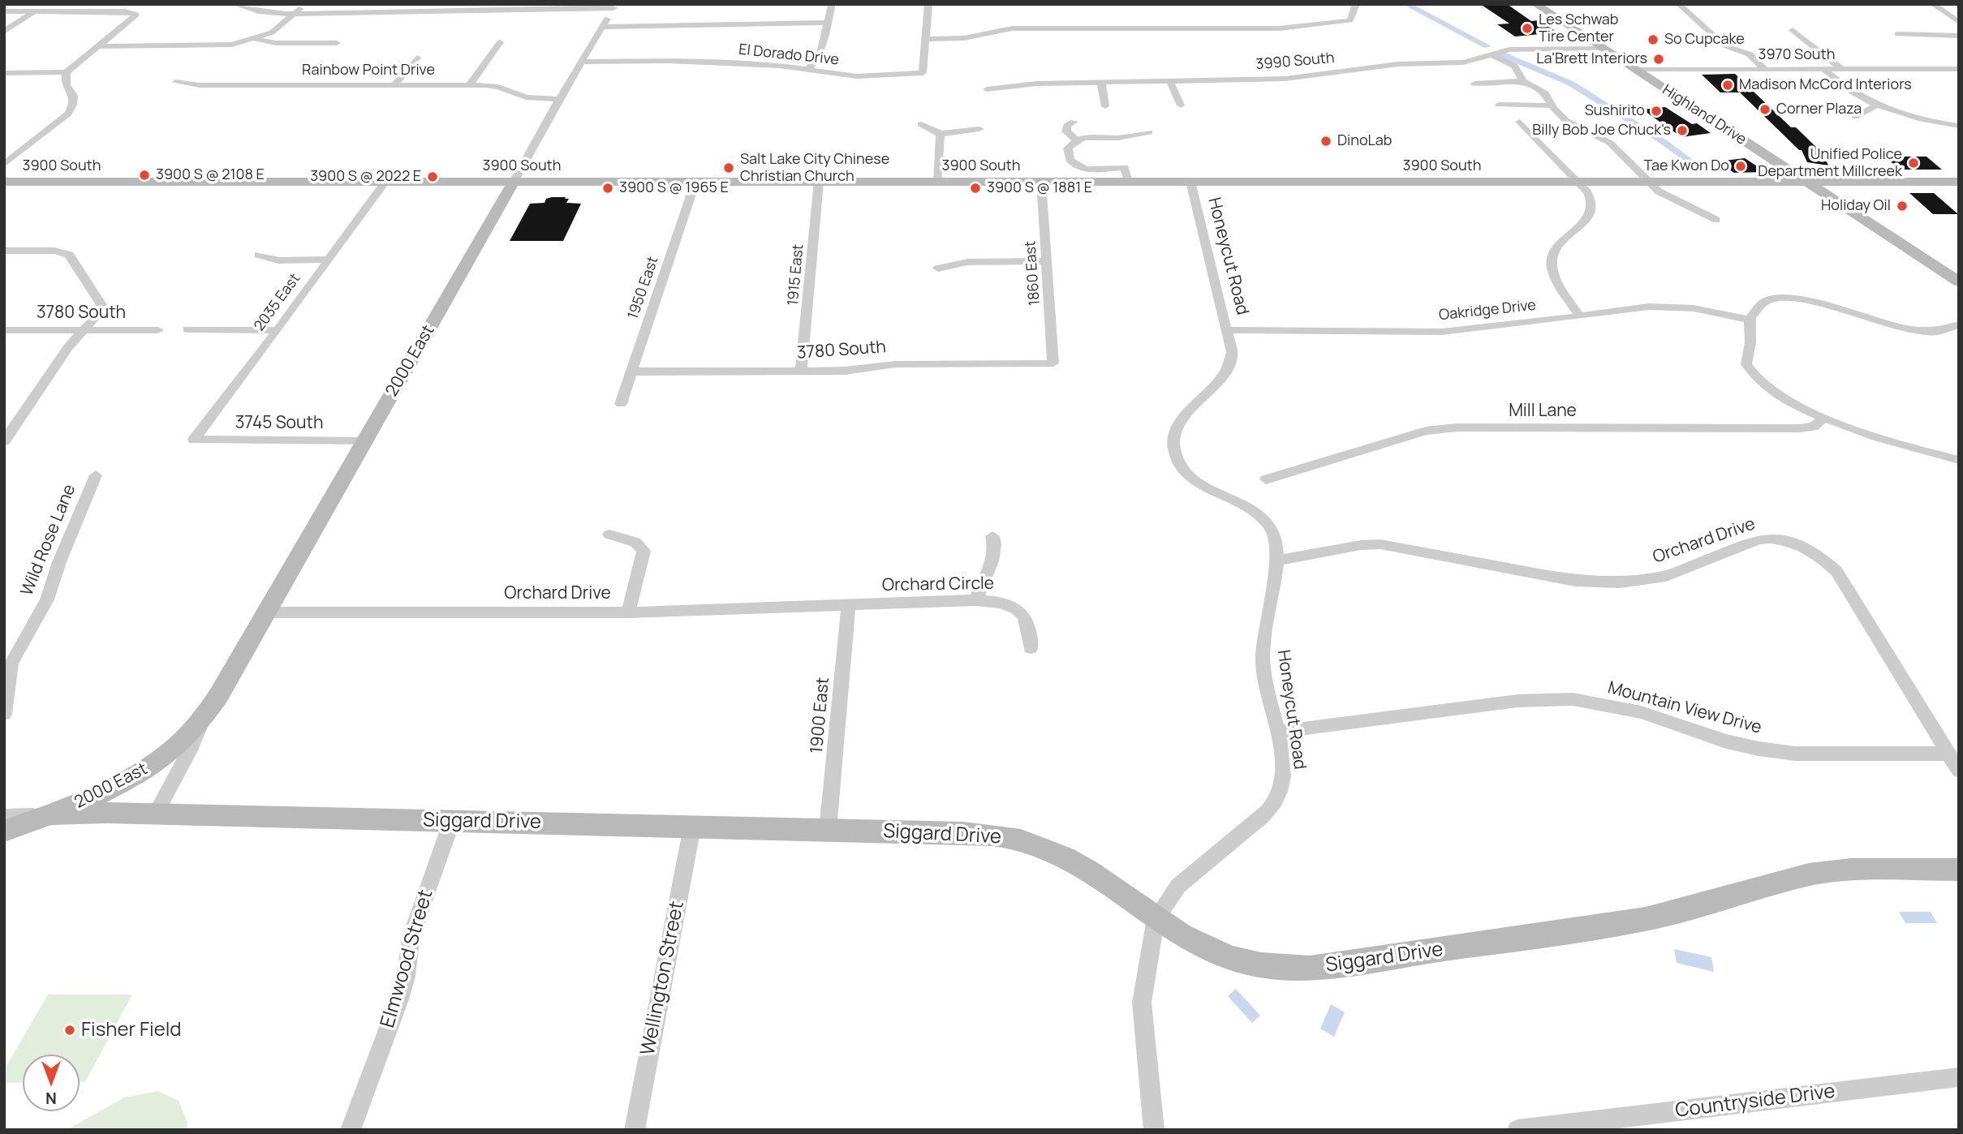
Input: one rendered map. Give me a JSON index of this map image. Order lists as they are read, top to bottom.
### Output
{
  "streets": {
    "main road": [
      "Highland Drive",
      "3900 South",
      "2000 East",
      "Siggard Drive"
    ],
    "street": [
      "El Dorado Drive",
      "3970 South",
      "3990 South",
      "Rainbow Point Drive",
      "Honeycut Road",
      "1860 East",
      "1915 East",
      "1950 East",
      "2035 East",
      "Oakridge Drive",
      "3780 South",
      "Mill Lane",
      "3745 South",
      "Wild Rose Lane",
      "Orchard Drive",
      "Orchard Circle",
      "Mountain View Drive",
      "1900 East",
      "Elmwood Street",
      "Wellington Street",
      "Countryside Drive"
    ]
  },
  "crossings": [
    ["El Dorado Drive", "2000 East"],
    ["3970 South", "Highland Drive"],
    ["3990 South", "Highland Drive"],
    ["Rainbow Point Drive", "2000 East"],
    ["Highland Drive", "3900 South"],
    ["3900 South", "Honeycut Road"],
    ["3900 South", "1860 East"],
    ["3900 South", "1915 East"],
    ["3900 South", "1950 East"],
    ["3900 South", "2035 East"],
    ["3900 South", "2000 East"],
    ["Honeycut Road", "Oakridge Drive"],
    ["Honeycut Road", "Orchard Drive"],
    ["Honeycut Road", "Mountain View Drive"],
    ["Honeycut Road", "Siggard Drive"],
    ["1860 East", "3780 South"],
    ["1915 East", "3780 South"],
    ["1950 East", "3780 South"],
    ["2035 East", "3745 South"],
    ["2000 East", "3745 South"],
    ["2000 East", "Orchard Drive"],
    ["2000 East", "Siggard Drive"],
    ["Orchard Drive", "Orchard Circle"],
    ["Orchard Drive", "Mountain View Drive"],
    ["Orchard Drive", "1900 East"],
    ["Orchard Circle", "1900 East"],
    ["1900 East", "Siggard Drive"],
    ["Siggard Drive", "Elmwood Street"],
    ["Siggard Drive", "Wellington Street"]
  ],
  "places": [
    "Les Schwab Tire Center",
    "So Cupcake",
    "La'Brett Interiors",
    "Madison McCord Interiors",
    "Corner Plaza",
    "Sushirito",
    "Billy Bob Joe Chuck's",
    "DinoLab",
    "Unified Police Department Millcreek",
    "Tae Kwon Do",
    "Salt Lake City Chinese Christian Church",
    "3900 S @ 2108 E",
    "3900 S @ 2022 E",
    "3900 S @ 1965 E",
    "3900 S @ 1881 E",
    "Holiday Oil",
    "Fisher Field"
  ],
  "north": "bottom"
}
